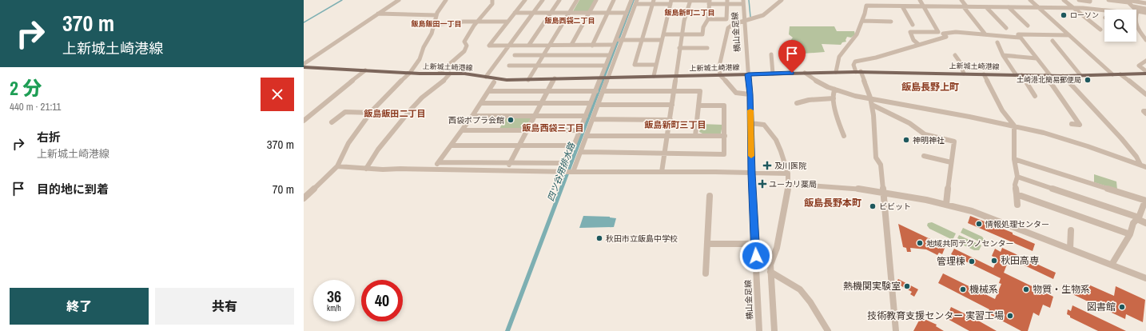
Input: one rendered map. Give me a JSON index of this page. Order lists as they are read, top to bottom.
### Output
{
  "streets": {
    "main road": ["上新城土崎港線"],
    "street": ["横山金足線"]
  },
  "crossings": [
    ["横山金足線", "上新城土崎港線"]
  ],
  "districts": [
    "飯島新町二丁目",
    "飯島西袋二丁目",
    "飯島飯田一丁目",
    "飯島長野上町",
    "飯島飯田二丁目",
    "飯島新町三丁目",
    "飯島西袋三丁目",
    "飯島長野本町"
  ],
  "water": ["四ツ谷用排水路"],
  "places": {
    "other": [
      "ローソン",
      "土崎港北簡易郵便局",
      "西袋ポプラ会館",
      "神明神社",
      "ビビット",
      "情報処理センター",
      "秋田市立飯島中学校",
      "地域共同テクノセンター",
      "秋田高専",
      "管理棟",
      "熱機関実験室",
      "機械系",
      "物質・生物系",
      "図書館",
      "技術教育支援センター 実習工場"
    ],
    "health": ["及川医院", "ユーカリ薬局"]
  },
  "page": {
    "turn": ["370 m", "上新城土崎港線"],
    "heading": ["2 分", "440 m · 21:11"],
    "list": [
      {
        "name": "右折",
        "note": "上新城土崎港線",
        "value": "370 m"
      },
      {
        "name": "目的地に到着",
        "value": "70 m"
      }
    ],
    "speed": "36 km/h",
    "limit": "40",
    "buttons": ["終了", "共有"]
  }
}
